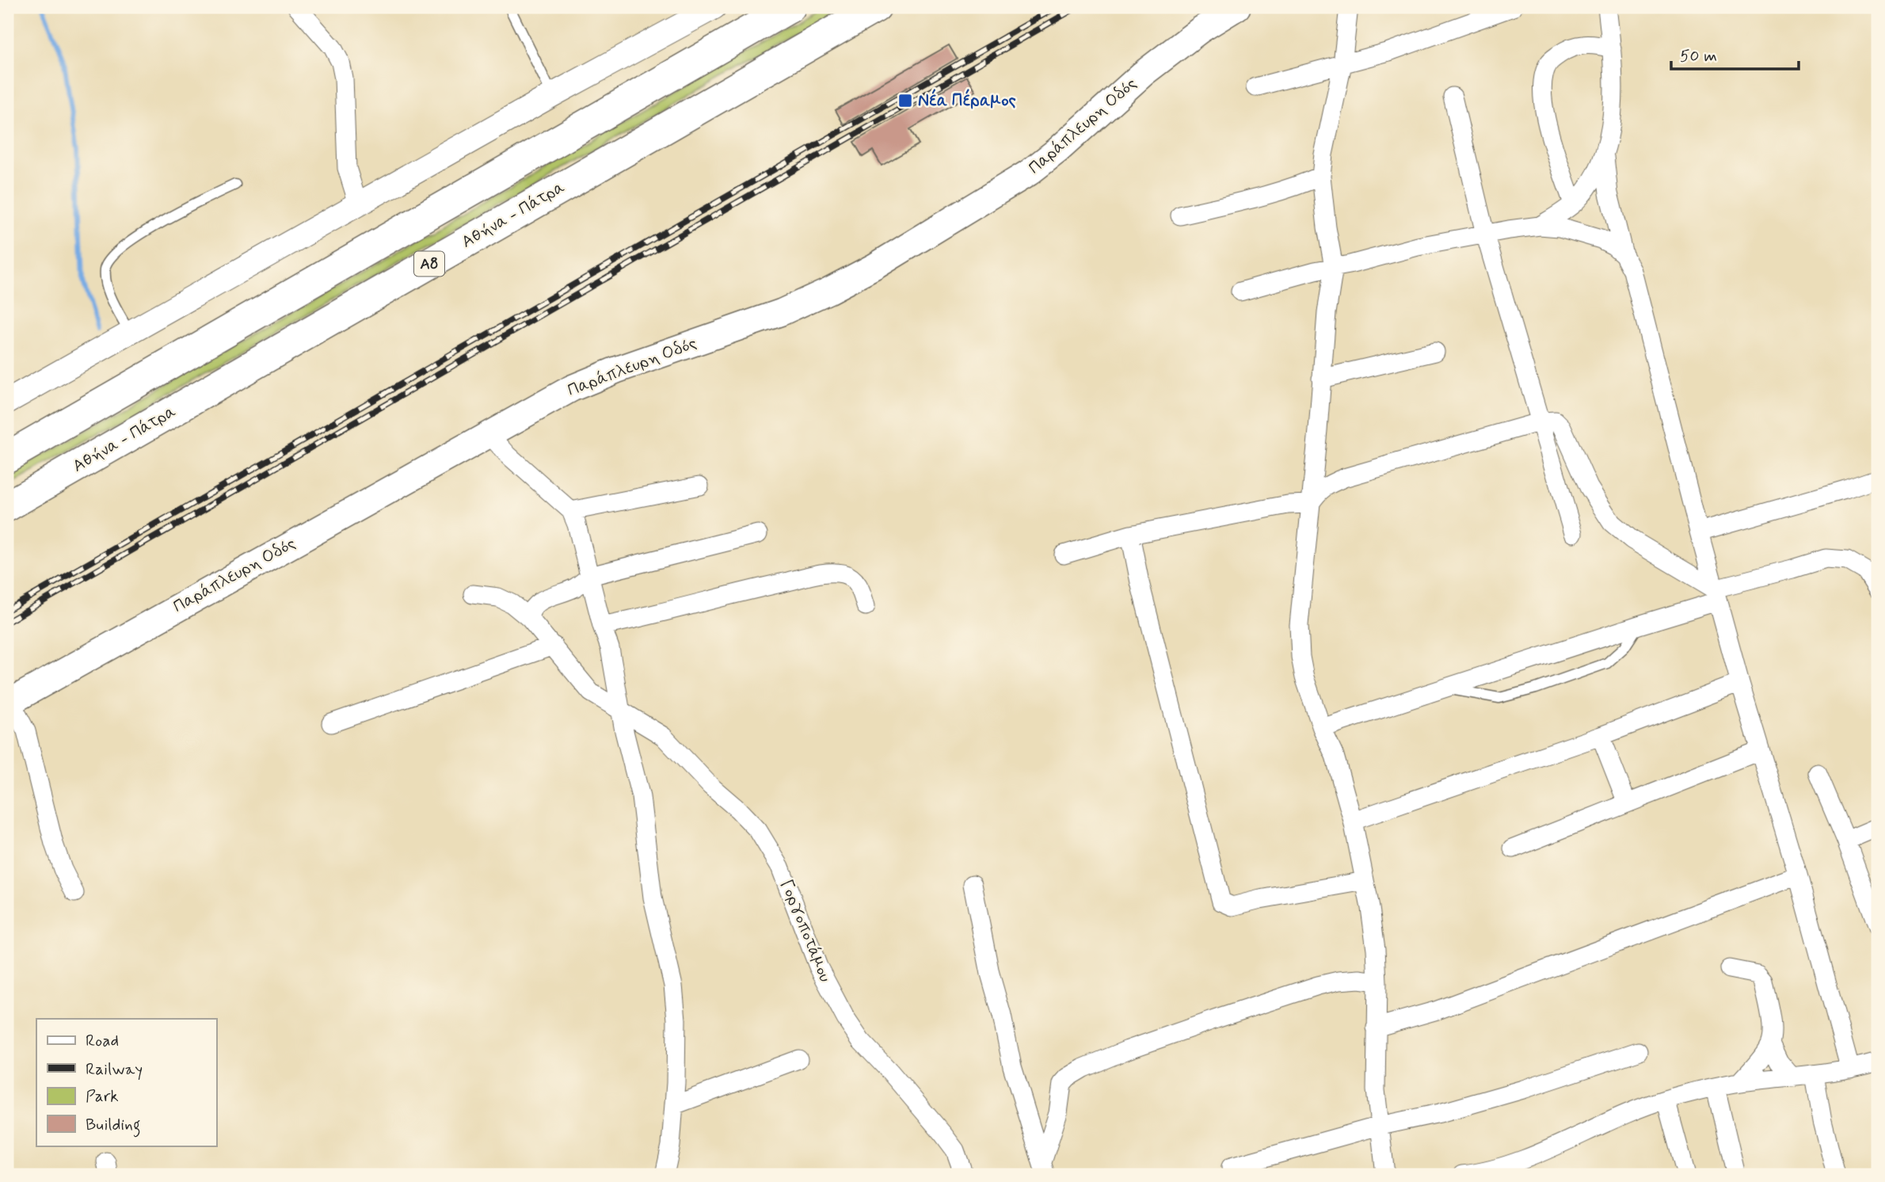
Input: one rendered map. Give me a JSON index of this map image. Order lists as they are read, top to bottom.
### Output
{
  "streets": {
    "highway": ["Αθήνα - Πάτρα", "Α8"],
    "main road": ["Παράπλευρη Οδός"],
    "street": ["Γοργοποτάμου"]
  },
  "places": {
    "transit": ["Νέα Πέραμος"]
  },
  "legend": [
    "Road",
    "Railway",
    "Park",
    "Building"
  ],
  "scale_bar": "50 m"
}
